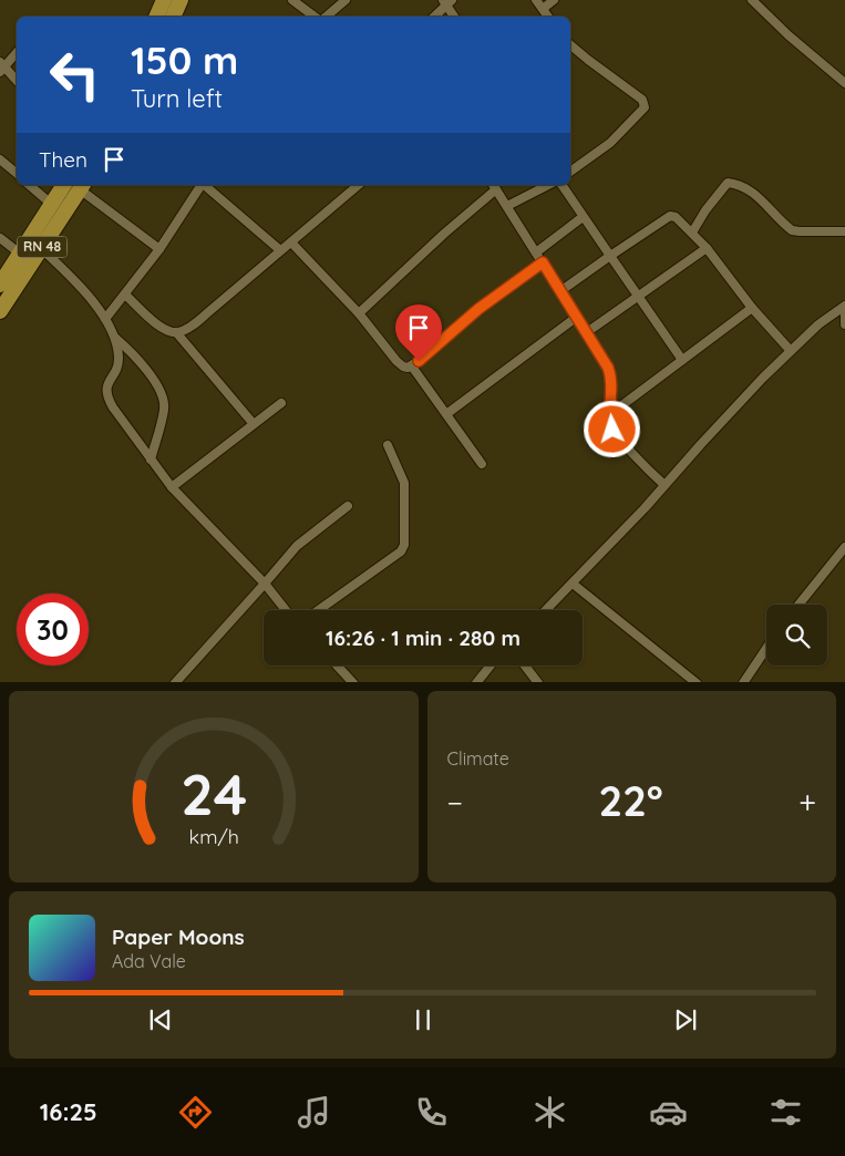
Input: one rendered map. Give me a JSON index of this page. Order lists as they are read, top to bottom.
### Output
{
  "streets": {
    "highway": ["RN 48"]
  },
  "page": {
    "turn": ["150 m", "Turn left"],
    "then": "Then",
    "limit": "30",
    "trip": "16:26 · 1 min · 280 m",
    "tile": "Climate",
    "heat": ["−", "22°", "+"],
    "song": ["Paper Moons", "Ada Vale"],
    "tabs": "16:25",
    "gauge": ["24", "km/h"]
  }
}
